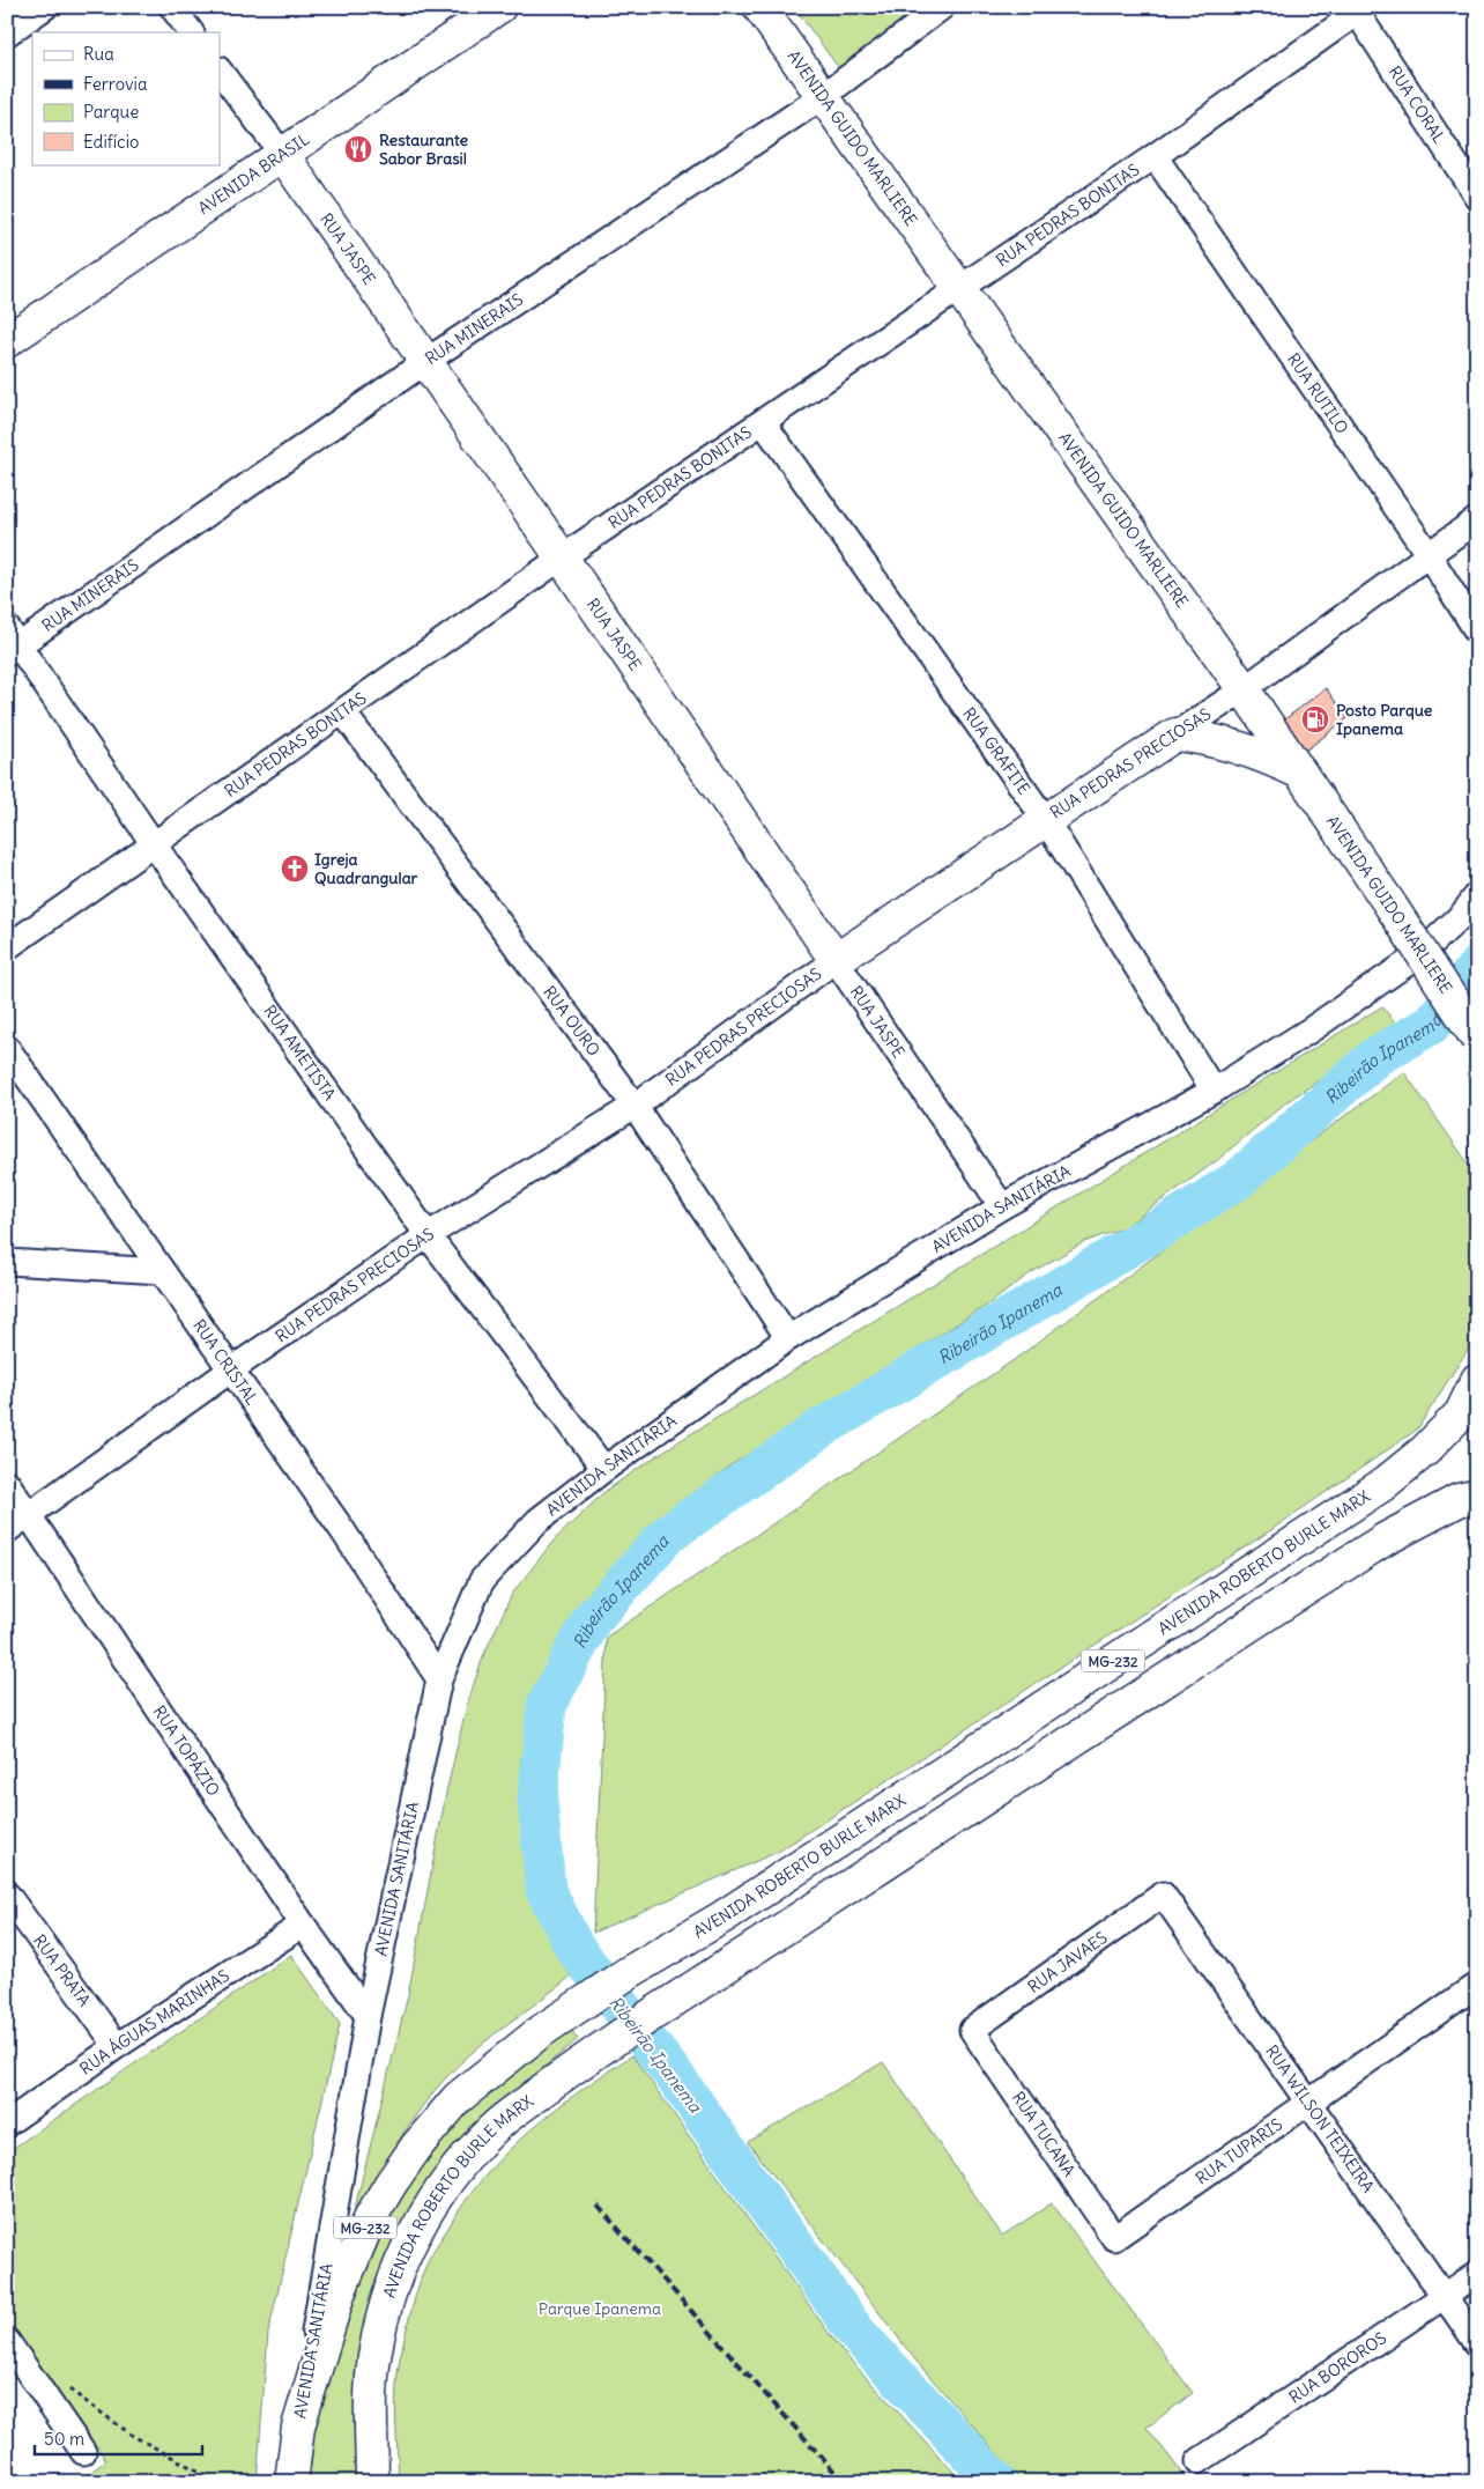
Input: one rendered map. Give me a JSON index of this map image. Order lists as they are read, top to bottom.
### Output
{
  "streets": {
    "main road": [
      "AVENIDA GUIDO MARLIERE",
      "AVENIDA BRASIL",
      "RUA JASPE",
      "RUA PEDRAS PRECIOSAS",
      "AVENIDA ROBERTO BURLE MARX",
      "MG-232"
    ],
    "street": [
      "RUA CORAL",
      "RUA PEDRAS BONITAS",
      "RUA MINERAIS",
      "RUA RUTILO",
      "RUA GRAFITE",
      "RUA OURO",
      "RUA AMETISTA",
      "AVENIDA SANITÁRIA",
      "RUA CRISTAL",
      "RUA TOPÁZIO",
      "RUA JAVAES",
      "RUA PRATA",
      "RUA ÁGUAS MARINHAS",
      "RUA WILSON TEIXEIRA",
      "RUA TUCANA",
      "RUA TUPARIS",
      "RUA BOROROS"
    ]
  },
  "crossings": [
    ["RUA CORAL", "RUA PEDRAS BONITAS"],
    ["AVENIDA GUIDO MARLIERE", "RUA PEDRAS BONITAS"],
    ["AVENIDA GUIDO MARLIERE", "RUA MINERAIS"],
    ["AVENIDA GUIDO MARLIERE", "RUA PEDRAS PRECIOSAS"],
    ["AVENIDA BRASIL", "RUA JASPE"],
    ["RUA PEDRAS BONITAS", "RUA JASPE"],
    ["RUA PEDRAS BONITAS", "RUA RUTILO"],
    ["RUA PEDRAS BONITAS", "RUA GRAFITE"],
    ["RUA PEDRAS BONITAS", "RUA OURO"],
    ["RUA PEDRAS BONITAS", "RUA AMETISTA"],
    ["RUA JASPE", "RUA MINERAIS"],
    ["RUA JASPE", "RUA PEDRAS PRECIOSAS"],
    ["RUA JASPE", "AVENIDA SANITÁRIA"],
    ["RUA MINERAIS", "RUA AMETISTA"],
    ["RUA RUTILO", "RUA PEDRAS PRECIOSAS"],
    ["RUA GRAFITE", "RUA PEDRAS PRECIOSAS"],
    ["RUA GRAFITE", "AVENIDA SANITÁRIA"],
    ["RUA PEDRAS PRECIOSAS", "RUA OURO"],
    ["RUA PEDRAS PRECIOSAS", "RUA AMETISTA"],
    ["RUA PEDRAS PRECIOSAS", "RUA CRISTAL"],
    ["RUA PEDRAS PRECIOSAS", "RUA TOPÁZIO"],
    ["RUA OURO", "AVENIDA SANITÁRIA"],
    ["RUA AMETISTA", "AVENIDA SANITÁRIA"],
    ["AVENIDA SANITÁRIA", "RUA CRISTAL"],
    ["AVENIDA SANITÁRIA", "AVENIDA ROBERTO BURLE MARX"],
    ["AVENIDA SANITÁRIA", "RUA TOPÁZIO"],
    ["RUA TOPÁZIO", "RUA ÁGUAS MARINHAS"],
    ["RUA JAVAES", "RUA WILSON TEIXEIRA"],
    ["RUA JAVAES", "RUA TUCANA"],
    ["RUA PRATA", "RUA ÁGUAS MARINHAS"],
    ["RUA WILSON TEIXEIRA", "RUA TUPARIS"],
    ["RUA WILSON TEIXEIRA", "RUA BOROROS"],
    ["RUA TUCANA", "RUA TUPARIS"]
  ],
  "water": ["Ribeirão Ipanema"],
  "parks": ["Parque Ipanema"],
  "places": {
    "restaurant": ["Restaurante Sabor Brasil"],
    "fuel station": ["Posto Parque Ipanema"],
    "church": ["Igreja Quadrangular"]
  },
  "legend": [
    "Rua",
    "Ferrovia",
    "Parque",
    "Edifício"
  ],
  "scale_bar": "50 m"
}
